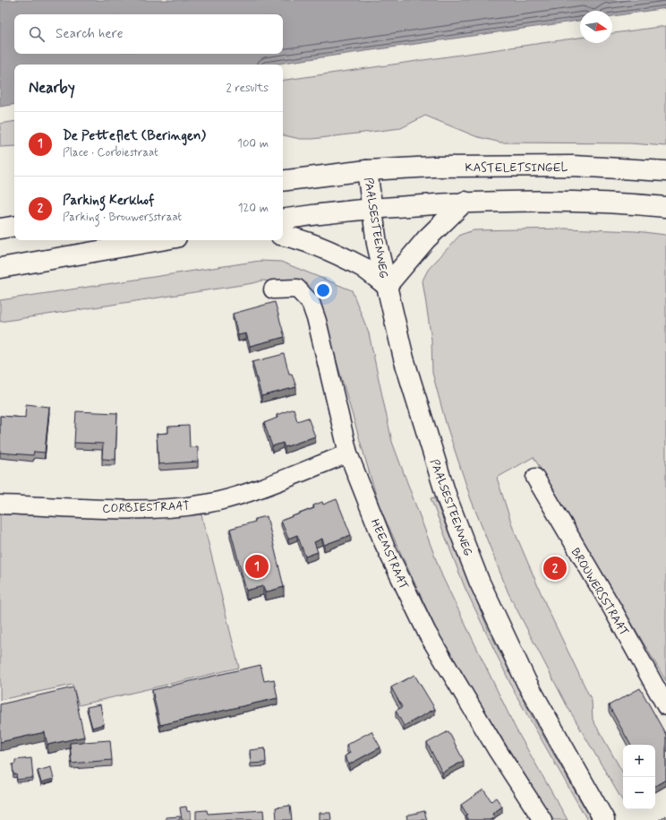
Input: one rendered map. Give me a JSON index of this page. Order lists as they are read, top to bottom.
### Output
{
  "streets": {
    "main road": ["KASTELETSINGEL", "PAALSESTEENWEG"],
    "street": ["CORBIESTRAAT", "HEEMSTRAAT", "BROUWERSSTRAAT"]
  },
  "crossings": [
    ["KASTELETSINGEL", "PAALSESTEENWEG"],
    ["CORBIESTRAAT", "HEEMSTRAAT"]
  ],
  "north": "right",
  "page": {
    "search": "Search here",
    "heading": ["Nearby", "2 results"],
    "list": [
      {
        "mark": "1",
        "name": "De Petteflet (Beringen)",
        "note": "Place · Corbiestraat",
        "value": "100 m"
      },
      {
        "mark": "2",
        "name": "Parking Kerkhof",
        "note": "Parking · Brouwersstraat",
        "value": "120 m"
      }
    ],
    "pins": ["1", "2"],
    "map_buttons": ["+", "−"]
  }
}
